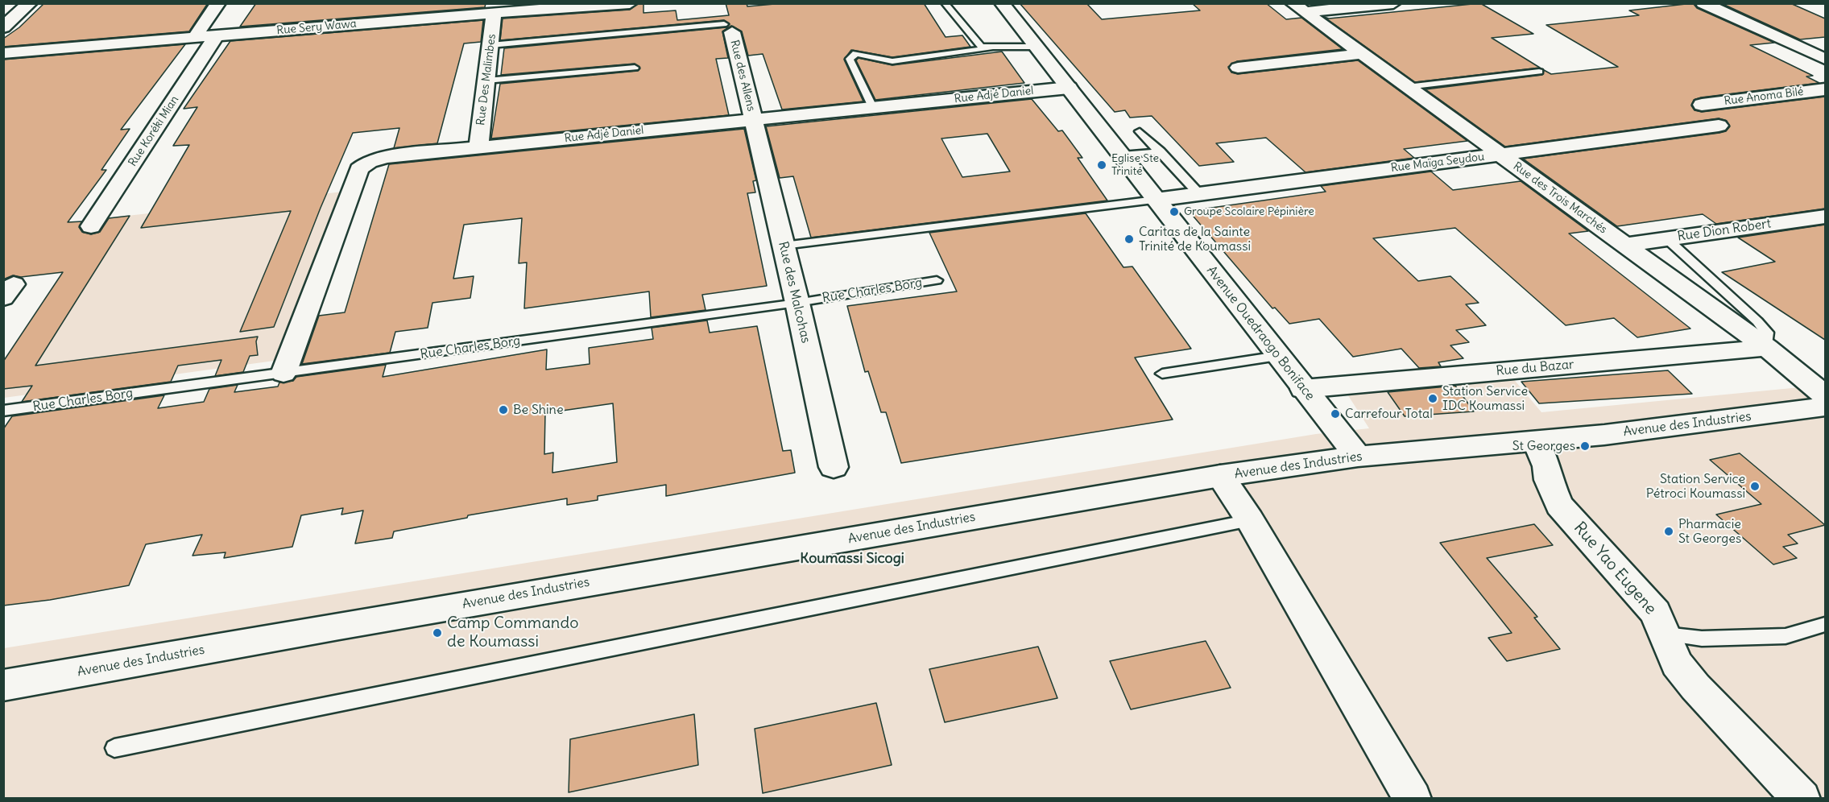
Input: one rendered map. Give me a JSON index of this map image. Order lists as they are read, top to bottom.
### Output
{
  "streets": {
    "street": [
      "Rue Sery Wawa",
      "Rue des Allens",
      "Rue Des Malimbes",
      "Rue Adjé Daniel",
      "Rue Anoma Bilé",
      "Rue Koréki Mian",
      "Rue Maïga Seydou",
      "Rue des Trois Marchés",
      "Rue Dion Robert",
      "Rue des Malcohas",
      "Avenue Ouedraogo Boniface",
      "Rue du Bazar",
      "Avenue des Industries",
      "Rue Yao Eugene"
    ],
    "lane": ["Rue Charles Borg"]
  },
  "crossings": [
    ["Rue Sery Wawa", "Rue Des Malimbes"],
    ["Rue Sery Wawa", "Rue Koréki Mian"],
    ["Rue des Allens", "Rue Adjé Daniel"],
    ["Rue des Allens", "Rue des Malcohas"],
    ["Rue Des Malimbes", "Rue Adjé Daniel"],
    ["Rue Adjé Daniel", "Rue Charles Borg"],
    ["Rue Adjé Daniel", "Rue des Malcohas"],
    ["Rue Adjé Daniel", "Avenue Ouedraogo Boniface"],
    ["Rue Maïga Seydou", "Rue des Trois Marchés"],
    ["Rue Maïga Seydou", "Avenue Ouedraogo Boniface"],
    ["Rue des Trois Marchés", "Rue Dion Robert"],
    ["Rue des Trois Marchés", "Rue du Bazar"],
    ["Rue Charles Borg", "Rue des Malcohas"],
    ["Avenue Ouedraogo Boniface", "Rue du Bazar"],
    ["Avenue Ouedraogo Boniface", "Avenue des Industries"],
    ["Avenue des Industries", "Rue Yao Eugene"]
  ],
  "districts": ["Koumassi Sicogi"],
  "places": [
    "Eglise Ste Trinité",
    "Groupe Scolaire Pépinière",
    "Caritas de la Sainte Trinité de Koumassi",
    "Station Service IDC Koumassi",
    "Be Shine",
    "Carrefour Total",
    "St Georges",
    "Station Service Pétroci Koumassi",
    "Pharmacie St Georges",
    "Camp Commando de Koumassi"
  ]
}
